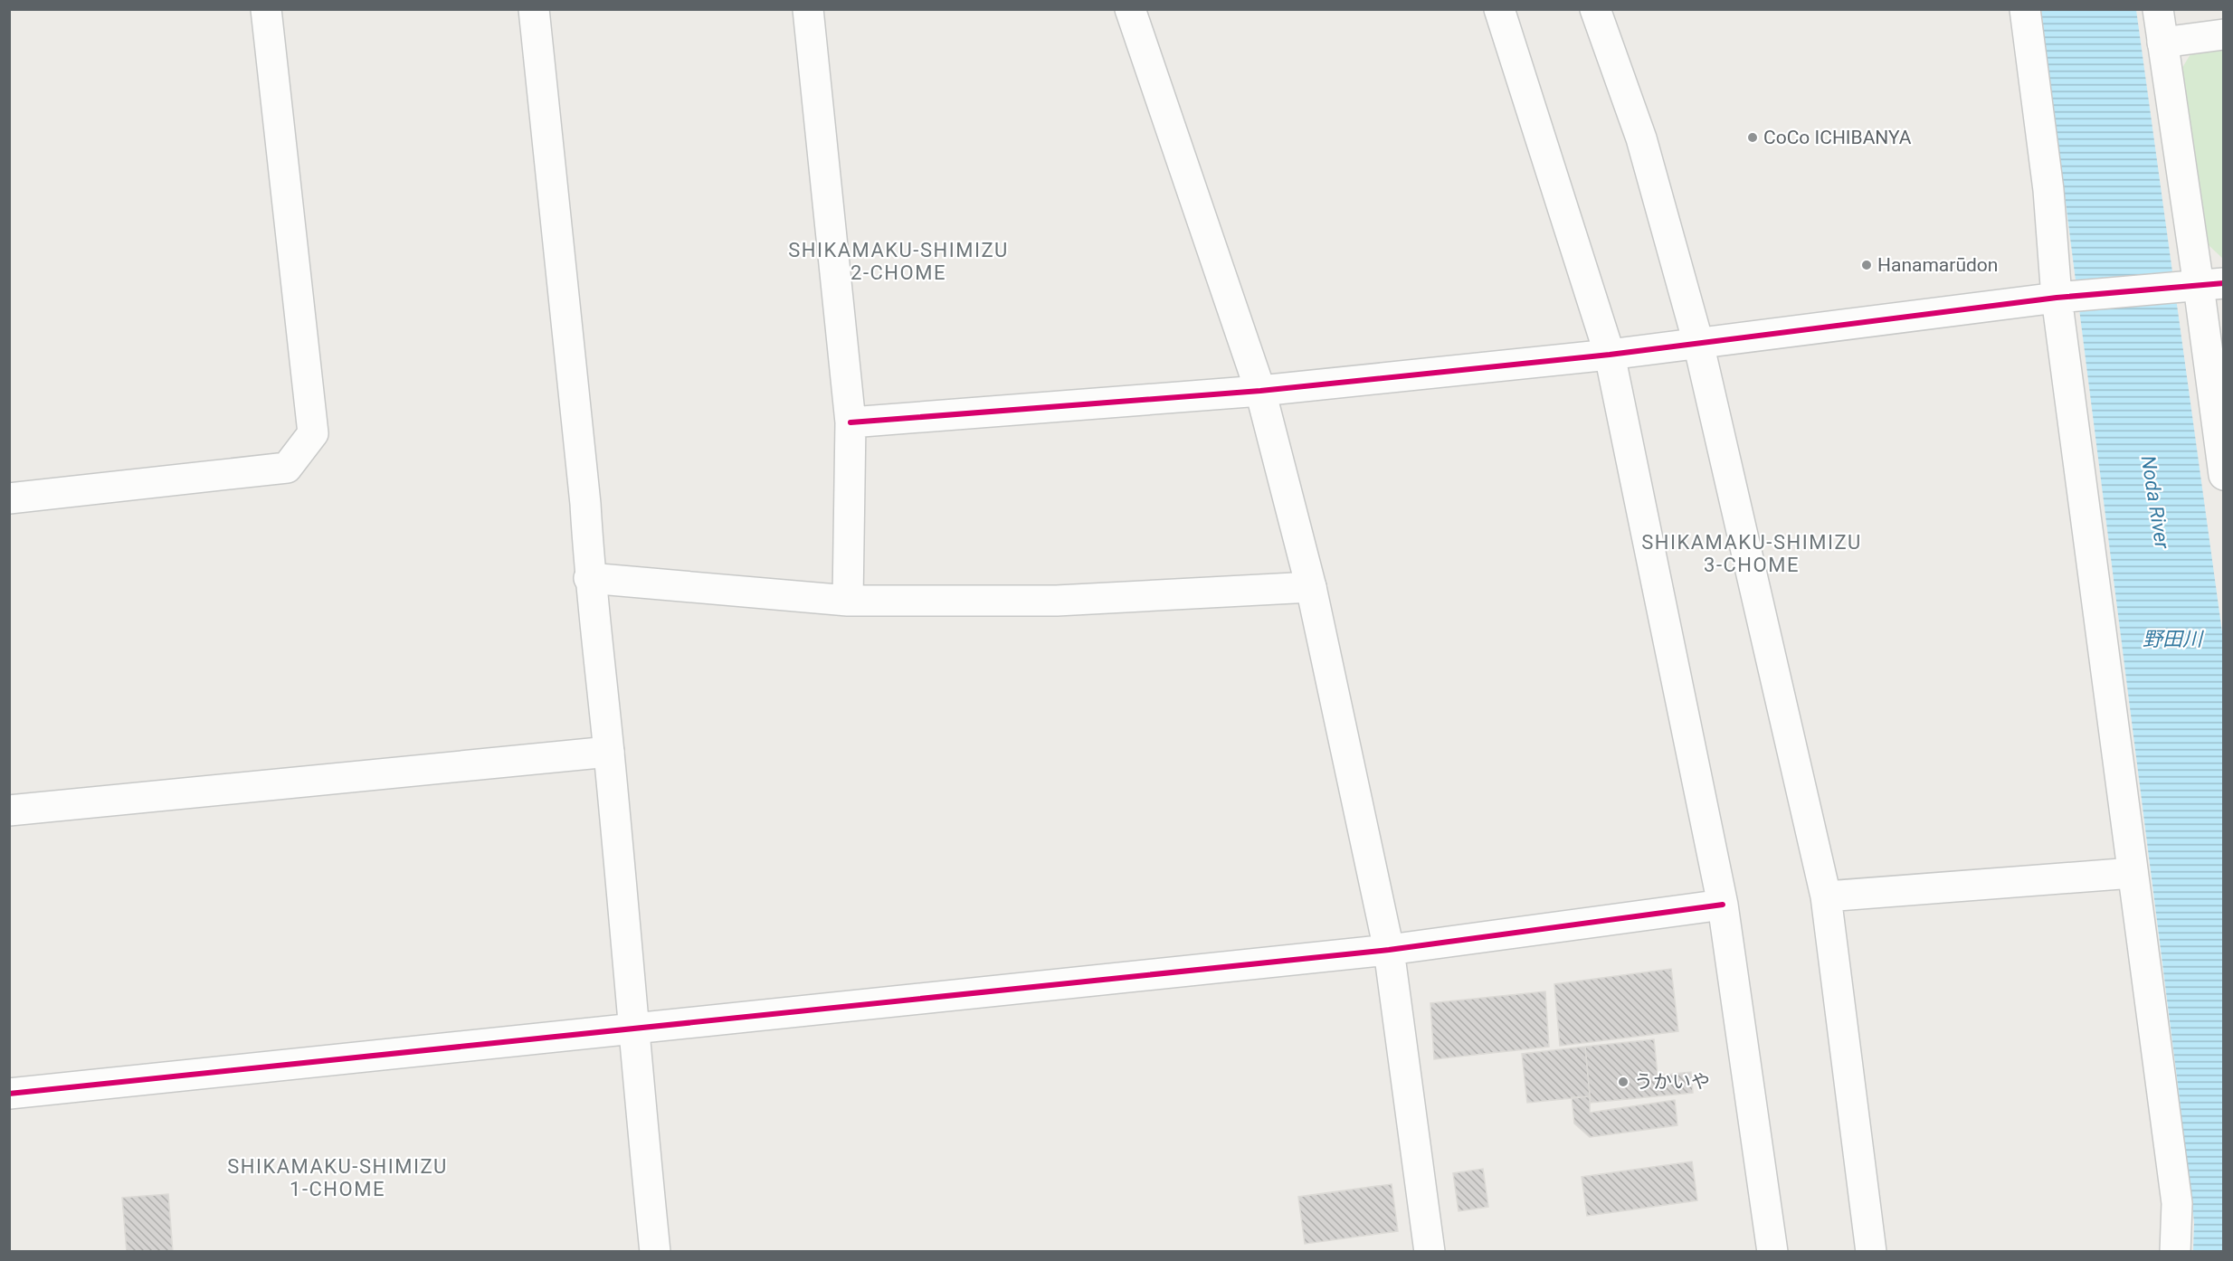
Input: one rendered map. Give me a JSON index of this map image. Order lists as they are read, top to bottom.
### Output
{
  "districts": ["SHIKAMAKU-SHIMIZU 2-CHOME", "SHIKAMAKU-SHIMIZU 3-CHOME", "SHIKAMAKU-SHIMIZU 1-CHOME"],
  "water": ["Noda River", "野田川"],
  "places": ["CoCo ICHIBANYA", "Hanamarūdon", "うかいや"]
}
